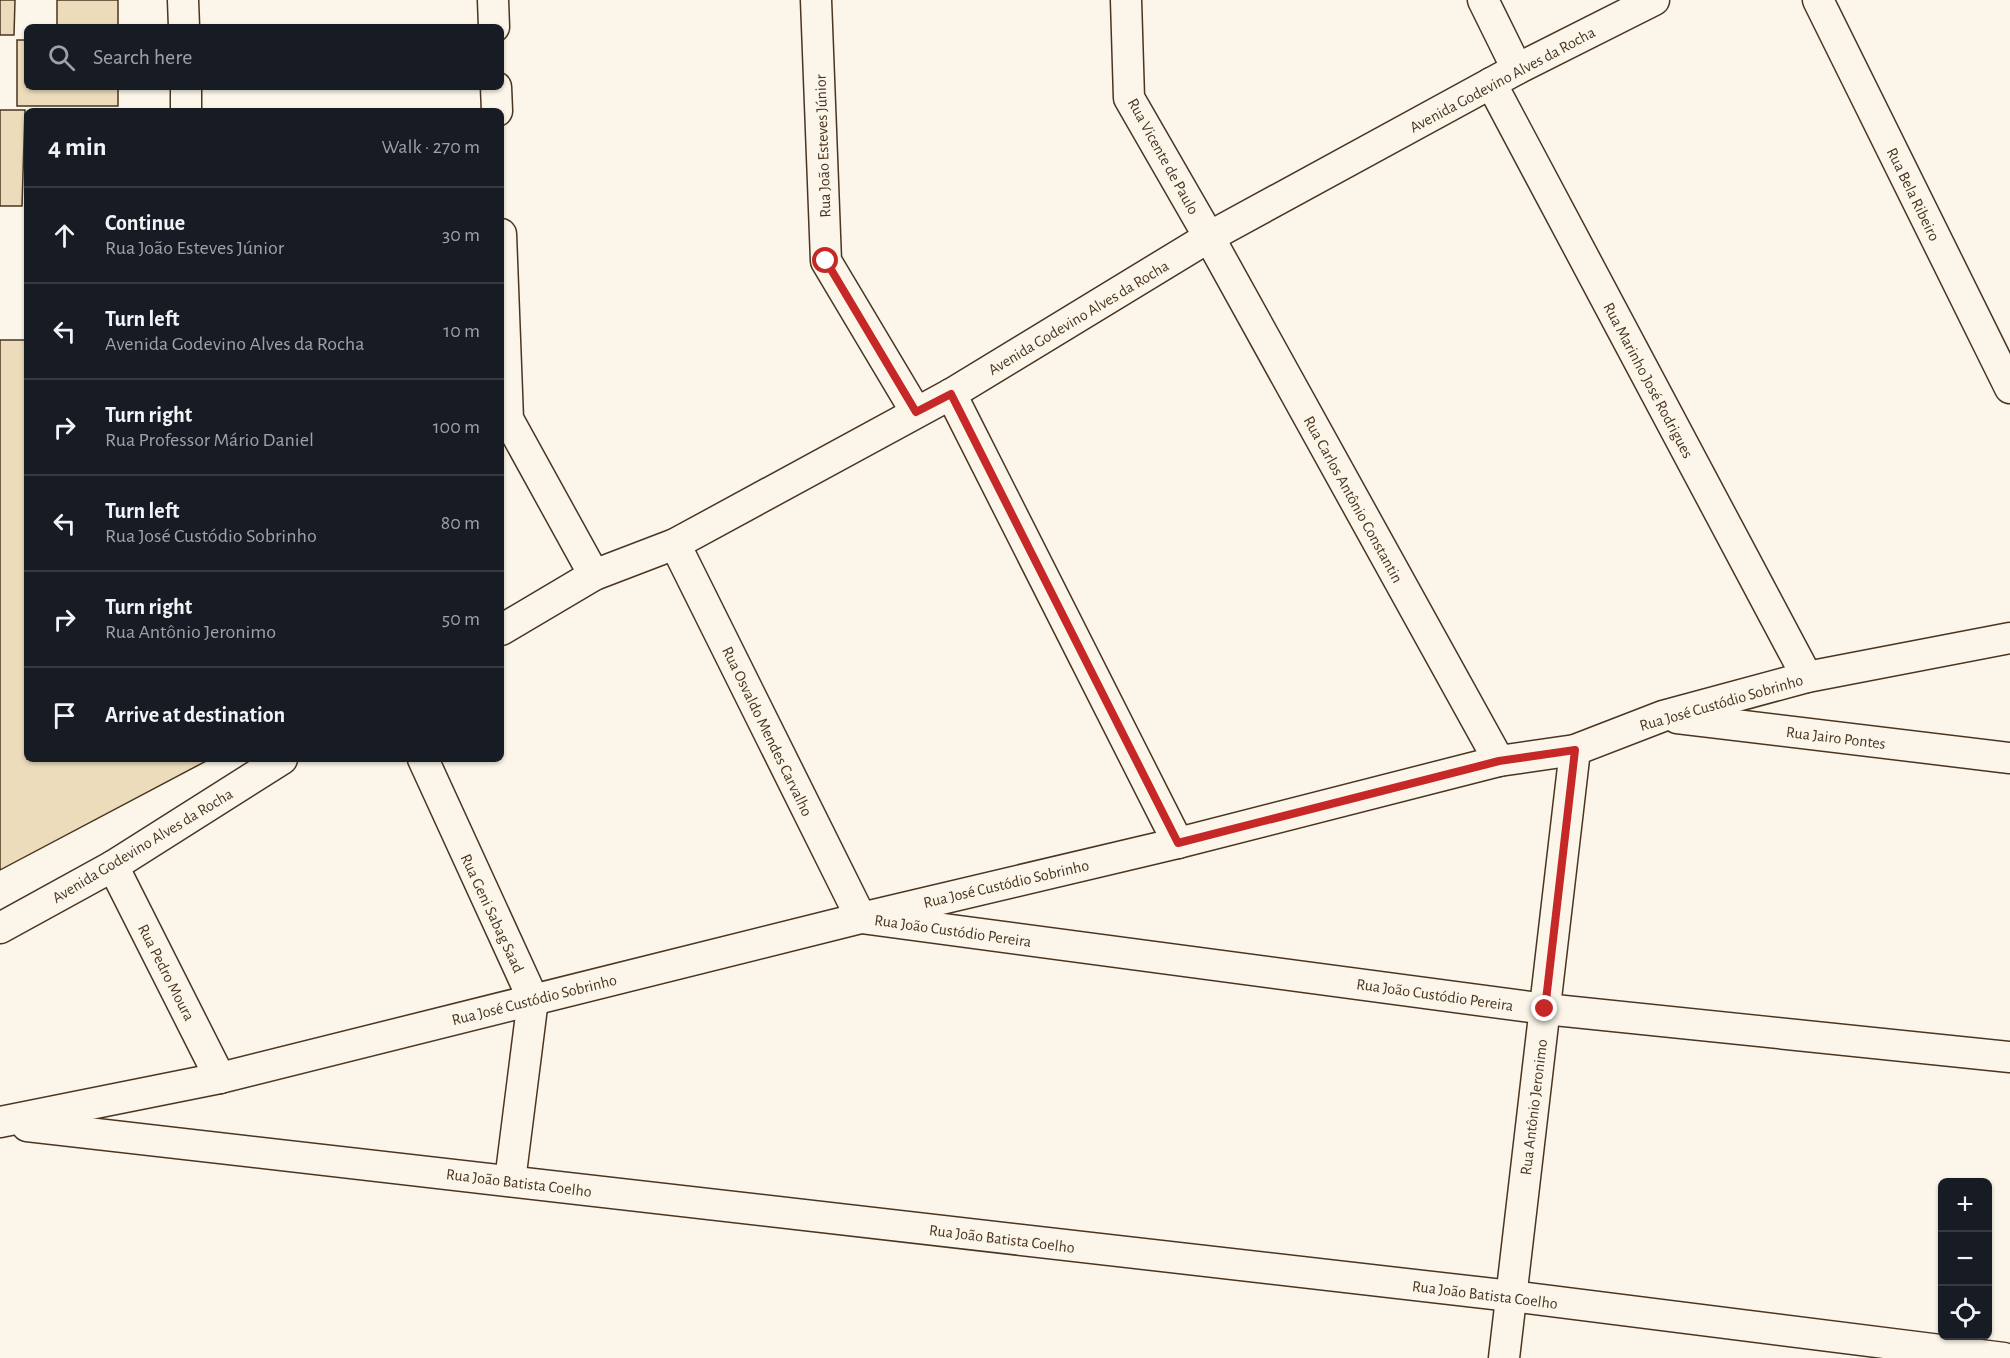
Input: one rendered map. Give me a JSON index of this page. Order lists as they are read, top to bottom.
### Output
{
  "streets": {
    "street": [
      "Avenida Godevino Alves da Rocha",
      "Rua João Esteves Júnior",
      "Rua Vicente de Paulo",
      "Rua Bela Ribeiro",
      "Rua Marinho José Rodrigues",
      "Rua Carlos Antônio Constantin",
      "Rua José Custódio Sobrinho",
      "Rua Osvaldo Mendes Carvalho",
      "Rua Jairo Pontes",
      "Rua Geni Sabag Saad",
      "Rua João Custódio Pereira",
      "Rua Pedro Moura",
      "Rua Antônio Jeronimo",
      "Rua João Batista Coelho"
    ]
  },
  "crossings": [
    ["Avenida Godevino Alves da Rocha", "Rua João Esteves Júnior"],
    ["Avenida Godevino Alves da Rocha", "Rua Vicente de Paulo"],
    ["Avenida Godevino Alves da Rocha", "Rua Marinho José Rodrigues"],
    ["Avenida Godevino Alves da Rocha", "Rua Carlos Antônio Constantin"],
    ["Avenida Godevino Alves da Rocha", "Rua Osvaldo Mendes Carvalho"],
    ["Avenida Godevino Alves da Rocha", "Rua Pedro Moura"],
    ["Rua Vicente de Paulo", "Rua Carlos Antônio Constantin"],
    ["Rua Marinho José Rodrigues", "Rua José Custódio Sobrinho"],
    ["Rua Carlos Antônio Constantin", "Rua José Custódio Sobrinho"],
    ["Rua José Custódio Sobrinho", "Rua Osvaldo Mendes Carvalho"],
    ["Rua José Custódio Sobrinho", "Rua Jairo Pontes"],
    ["Rua José Custódio Sobrinho", "Rua Geni Sabag Saad"],
    ["Rua José Custódio Sobrinho", "Rua João Custódio Pereira"],
    ["Rua José Custódio Sobrinho", "Rua Pedro Moura"],
    ["Rua José Custódio Sobrinho", "Rua Antônio Jeronimo"],
    ["Rua José Custódio Sobrinho", "Rua João Batista Coelho"],
    ["Rua Osvaldo Mendes Carvalho", "Rua João Custódio Pereira"],
    ["Rua João Custódio Pereira", "Rua Antônio Jeronimo"],
    ["Rua Antônio Jeronimo", "Rua João Batista Coelho"]
  ],
  "page": {
    "search": "Search here",
    "heading": ["4 min", "Walk · 270 m"],
    "list": [
      ["Continue", "Rua João Esteves Júnior", "30 m"],
      ["Turn left", "Avenida Godevino Alves da Rocha", "10 m"],
      ["Turn right", "Rua Professor Mário Daniel", "100 m"],
      ["Turn left", "Rua José Custódio Sobrinho", "80 m"],
      ["Turn right", "Rua Antônio Jeronimo", "50 m"],
      "Arrive at destination"
    ],
    "map_buttons": ["+", "−"]
  }
}
